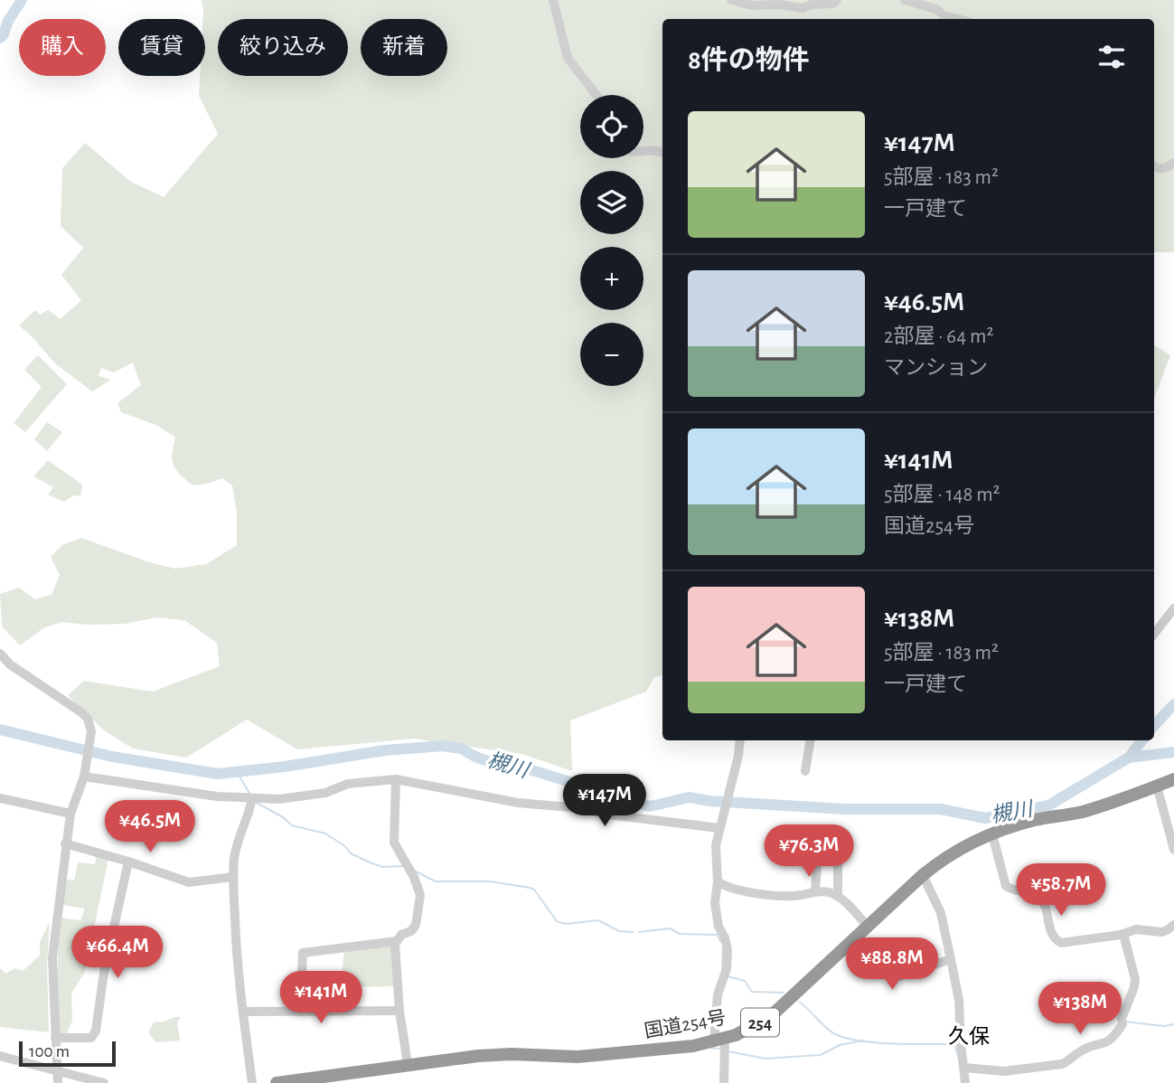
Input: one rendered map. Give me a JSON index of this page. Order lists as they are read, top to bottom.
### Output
{
  "streets": {
    "highway": ["254", "国道254号"]
  },
  "districts": ["久保"],
  "water": ["槻川"],
  "scale_bar": "100 m",
  "page": {
    "chip": [
      "購入",
      "賃貸",
      "絞り込み",
      "新着"
    ],
    "heading": "8件の物件",
    "map_buttons": ["+", "−"],
    "list": [
      {
        "name": "¥147M",
        "note": "5部屋 · 183 m² · 一戸建て"
      },
      {
        "name": "¥46.5M",
        "note": "2部屋 · 64 m² · マンション"
      },
      {
        "name": "¥141M",
        "note": "5部屋 · 148 m² · 国道254号"
      },
      {
        "name": "¥138M",
        "note": "5部屋 · 183 m² · 一戸建て"
      }
    ],
    "price": [
      "¥147M",
      "¥46.5M",
      "¥76.3M",
      "¥58.7M",
      "¥66.4M",
      "¥88.8M",
      "¥141M",
      "¥138M"
    ],
    "scale": "100 m"
  }
}
